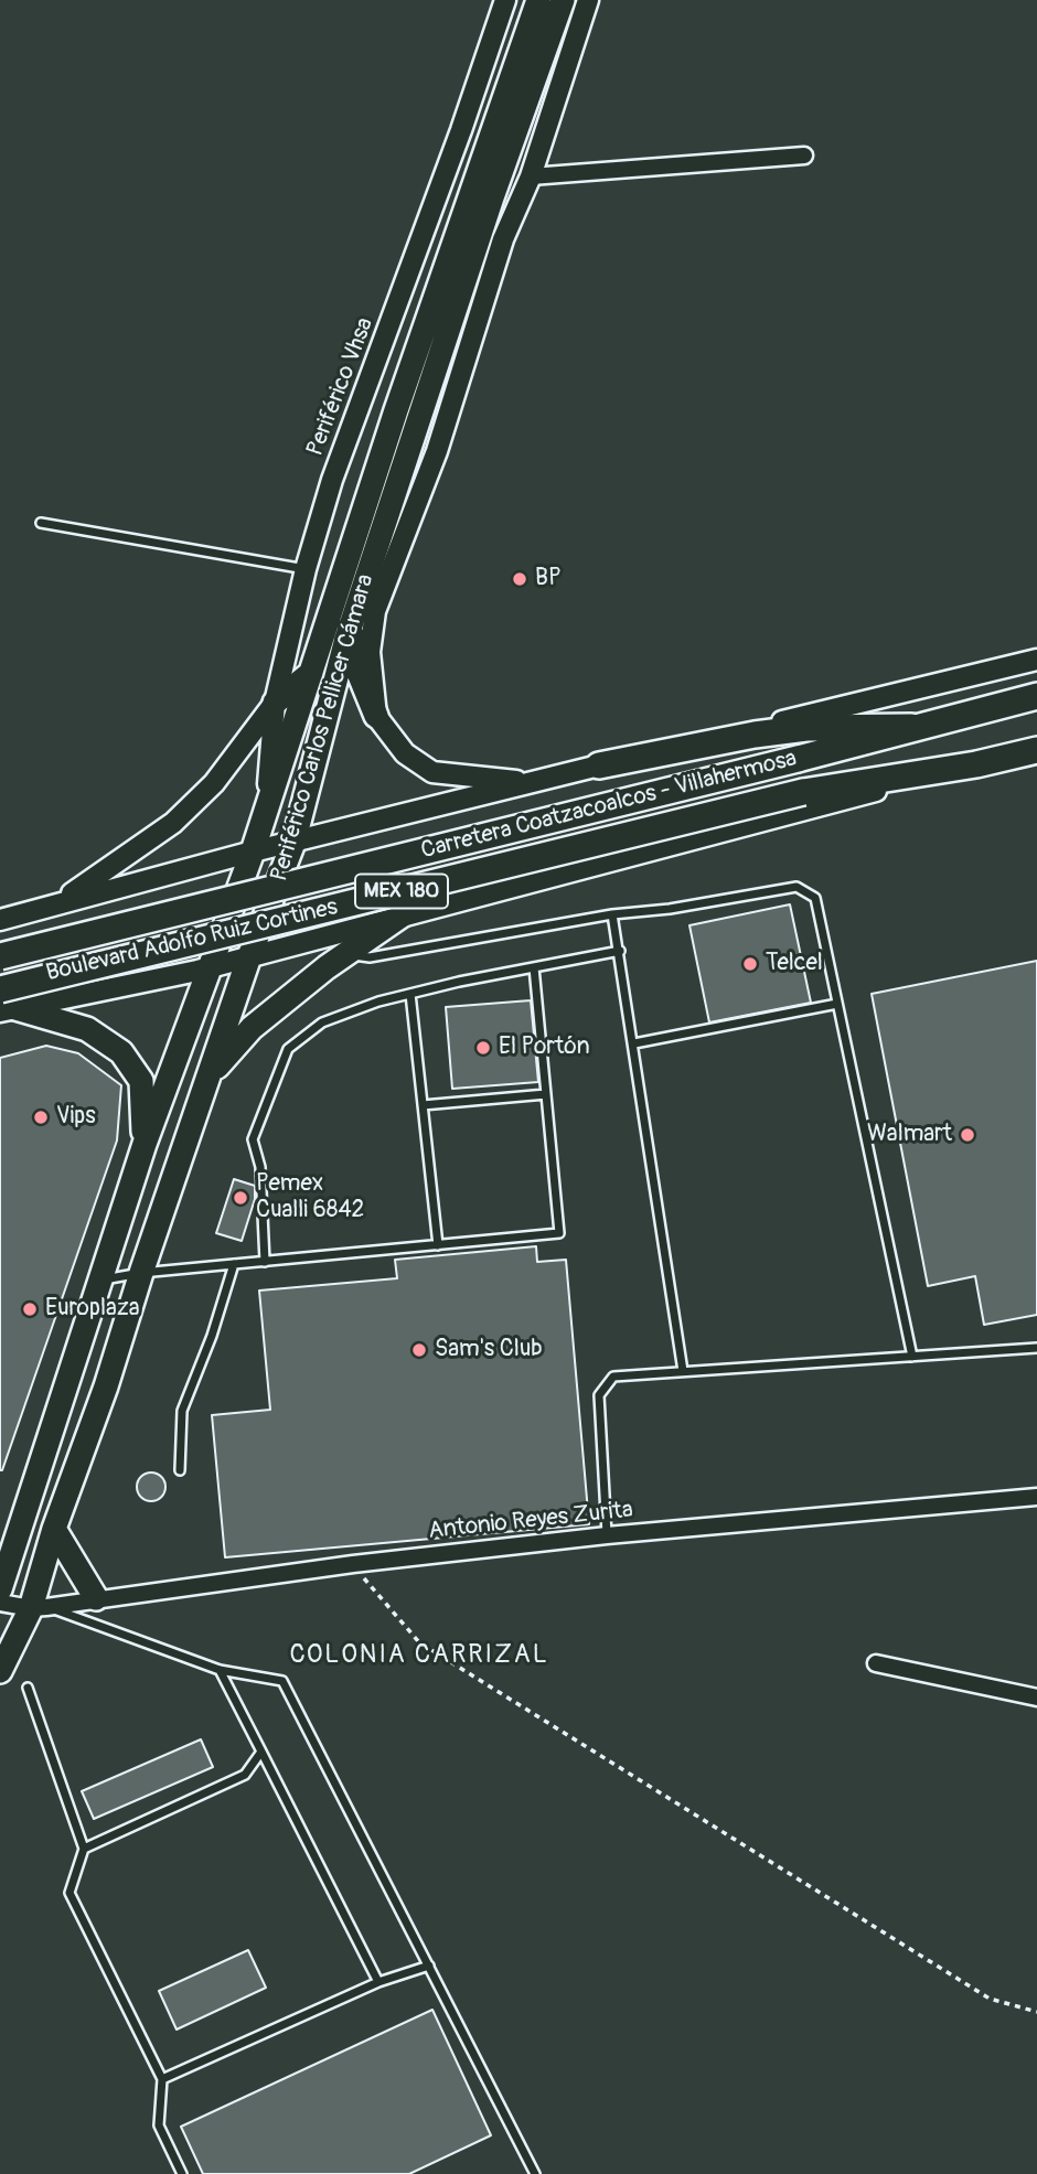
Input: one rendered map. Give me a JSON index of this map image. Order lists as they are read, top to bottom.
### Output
{
  "streets": {
    "highway": ["Carretera Coatzacoalcos - Villahermosa", "MEX 180"],
    "main road": ["Periférico Carlos Pellicer Cámara"],
    "street": ["Periférico Vhsa", "Boulevard Adolfo Ruiz Cortines", "Antonio Reyes Zurita"]
  },
  "crossings": [
    ["Periférico Vhsa", "Periférico Carlos Pellicer Cámara"],
    ["Periférico Carlos Pellicer Cámara", "Boulevard Adolfo Ruiz Cortines"],
    ["Periférico Carlos Pellicer Cámara", "Antonio Reyes Zurita"],
    ["Carretera Coatzacoalcos - Villahermosa", "Boulevard Adolfo Ruiz Cortines"]
  ],
  "districts": ["COLONIA CARRIZAL"],
  "places": [
    "BP",
    "Telcel",
    "El Portón",
    "Vips",
    "Walmart",
    "Pemex Cualli 6842",
    "Europlaza",
    "Sam's Club"
  ]
}
